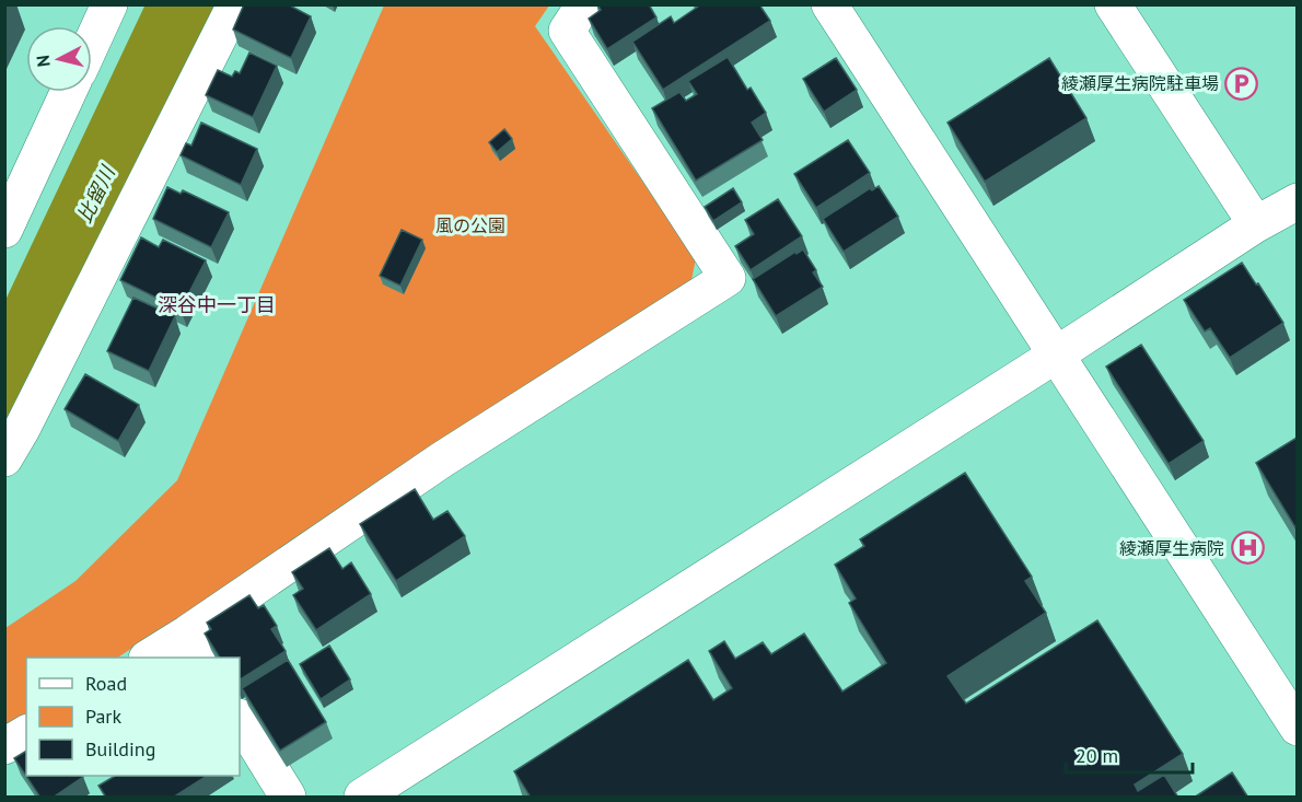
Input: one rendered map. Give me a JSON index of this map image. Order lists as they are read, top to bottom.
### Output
{
  "districts": ["深谷中一丁目"],
  "water": ["比留川"],
  "parks": ["風の公園"],
  "places": {
    "parking": ["綾瀬厚生病院駐車場"],
    "hospital": ["綾瀬厚生病院"]
  },
  "legend": ["Road", "Park", "Building"],
  "scale_bar": "20 m",
  "north": "left"
}
